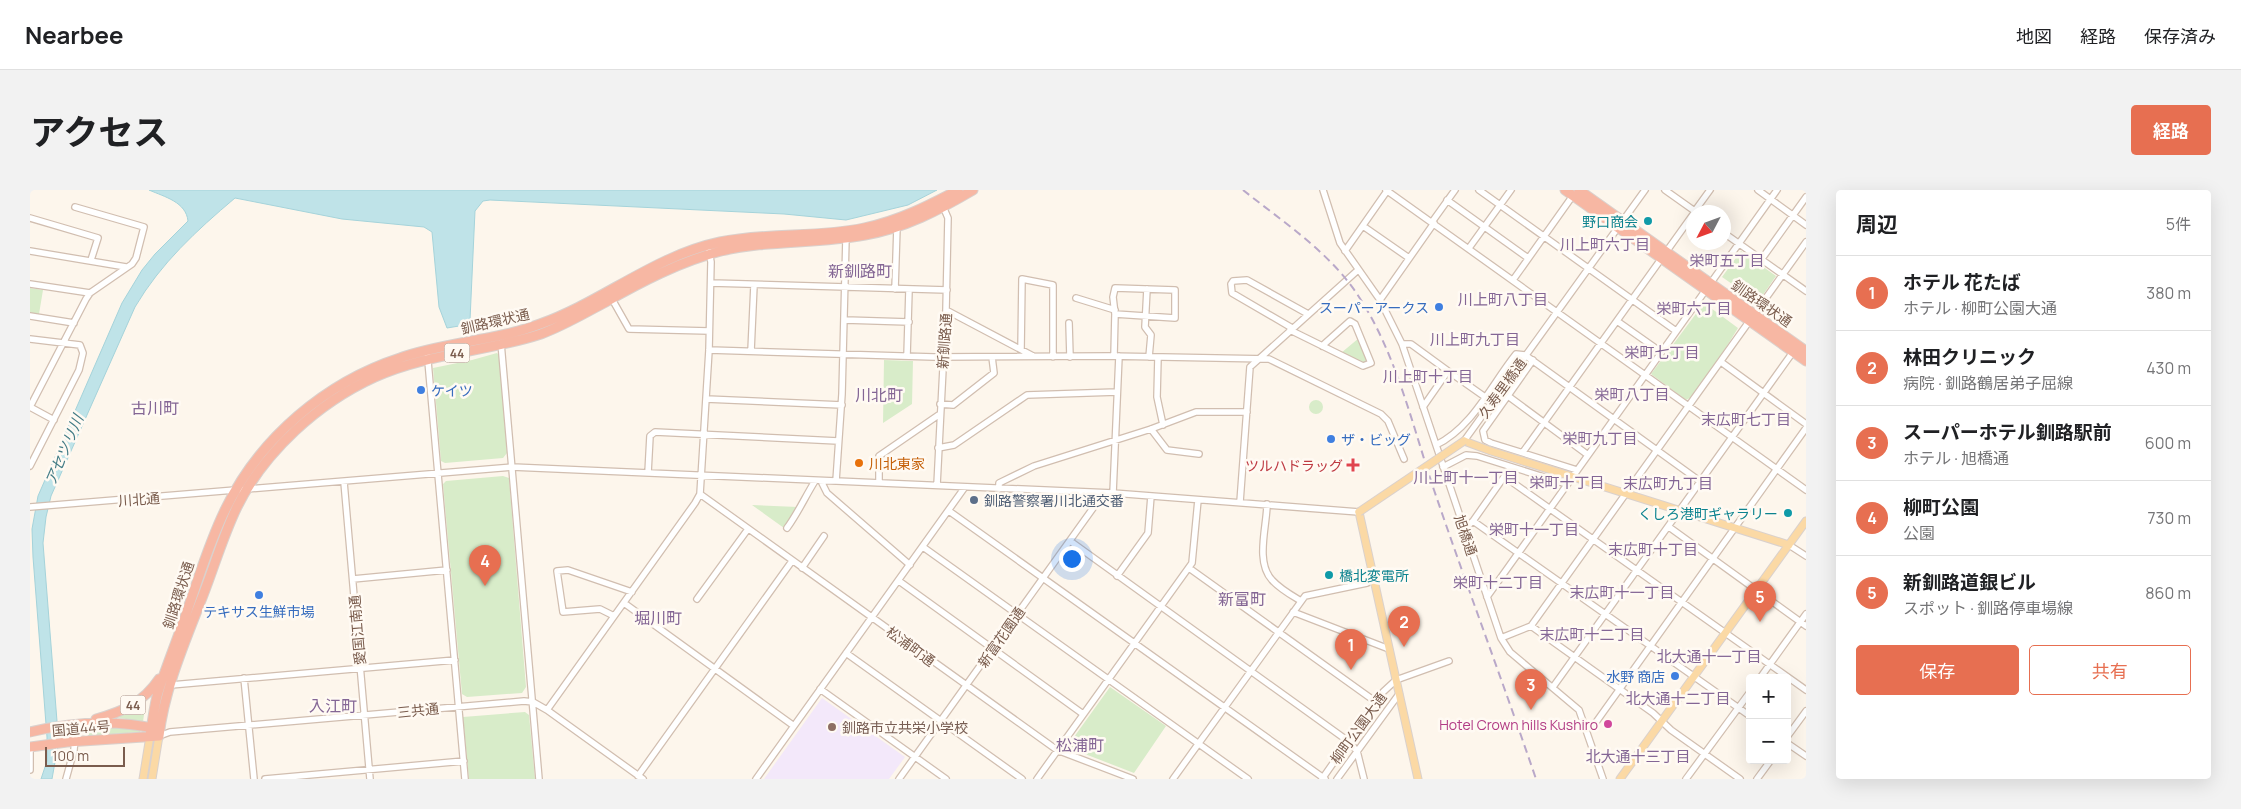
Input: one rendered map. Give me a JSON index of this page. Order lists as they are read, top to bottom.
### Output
{
  "streets": {
    "highway": ["釧路環状通", "44", "国道44号"],
    "street": [
      "新釧路通",
      "久寿里橋通",
      "川北通",
      "旭橋通",
      "愛国江南通",
      "新富花園通",
      "松浦町通",
      "三共通",
      "柳町公園大通"
    ]
  },
  "crossings": [
    ["釧路環状通", "新釧路通"],
    ["釧路環状通", "44"],
    ["釧路環状通", "久寿里橋通"],
    ["釧路環状通", "川北通"],
    ["釧路環状通", "三共通"],
    ["釧路環状通", "国道44号"],
    ["新釧路通", "川北通"],
    ["44", "国道44号"],
    ["川北通", "愛国江南通"],
    ["川北通", "新富花園通"],
    ["愛国江南通", "三共通"],
    ["新富花園通", "松浦町通"],
    ["三共通", "国道44号"]
  ],
  "districts": [
    "川上町六丁目",
    "栄町五丁目",
    "新釧路町",
    "川上町八丁目",
    "栄町六丁目",
    "川上町九丁目",
    "栄町七丁目",
    "川上町十丁目",
    "栄町八丁目",
    "川北町",
    "古川町",
    "末広町七丁目",
    "栄町九丁目",
    "川上町十一丁目",
    "栄町十丁目",
    "末広町九丁目",
    "栄町十一丁目",
    "末広町十丁目",
    "栄町十二丁目",
    "末広町十一丁目",
    "新富町",
    "堀川町",
    "末広町十二丁目",
    "北大通十一丁目",
    "北大通十二丁目",
    "入江町",
    "松浦町",
    "北大通十三丁目"
  ],
  "water": ["アセツリ川"],
  "places": {
    "other": [
      "野口商会",
      "スーパーアークス",
      "ケイツ",
      "ザ・ビッグ",
      "川北東家",
      "釧路警察署川北通交番",
      "くしろ港町ギャラリー",
      "橋北変電所",
      "テキサス生鮮市場",
      "水野 商店",
      "Hotel Crown hills Kushiro",
      "釧路市立共栄小学校"
    ],
    "health": ["ツルハドラッグ"]
  },
  "scale_bar": "100 m",
  "north": "bottom left",
  "page": {
    "header": "Nearbee",
    "nav": ["地図", "経路", "保存済み"],
    "title": "アクセス",
    "buttons": [
      "経路",
      ["保存", "共有"]
    ],
    "heading": ["周辺", "5件"],
    "list": [
      {
        "mark": "1",
        "name": "ホテル 花たば",
        "note": "ホテル · 柳町公園大通",
        "value": "380 m"
      },
      {
        "mark": "2",
        "name": "林田クリニック",
        "note": "病院 · 釧路鶴居弟子屈線",
        "value": "430 m"
      },
      {
        "mark": "3",
        "name": "スーパーホテル釧路駅前",
        "note": "ホテル · 旭橋通",
        "value": "600 m"
      },
      {
        "mark": "4",
        "name": "柳町公園",
        "note": "公園",
        "value": "730 m"
      },
      {
        "mark": "5",
        "name": "新釧路道銀ビル",
        "note": "スポット · 釧路停車場線",
        "value": "860 m"
      }
    ],
    "pins": [
      "4",
      "5",
      "2",
      "1",
      "3"
    ],
    "map_buttons": ["+", "−"],
    "scale": "100 m"
  }
}
